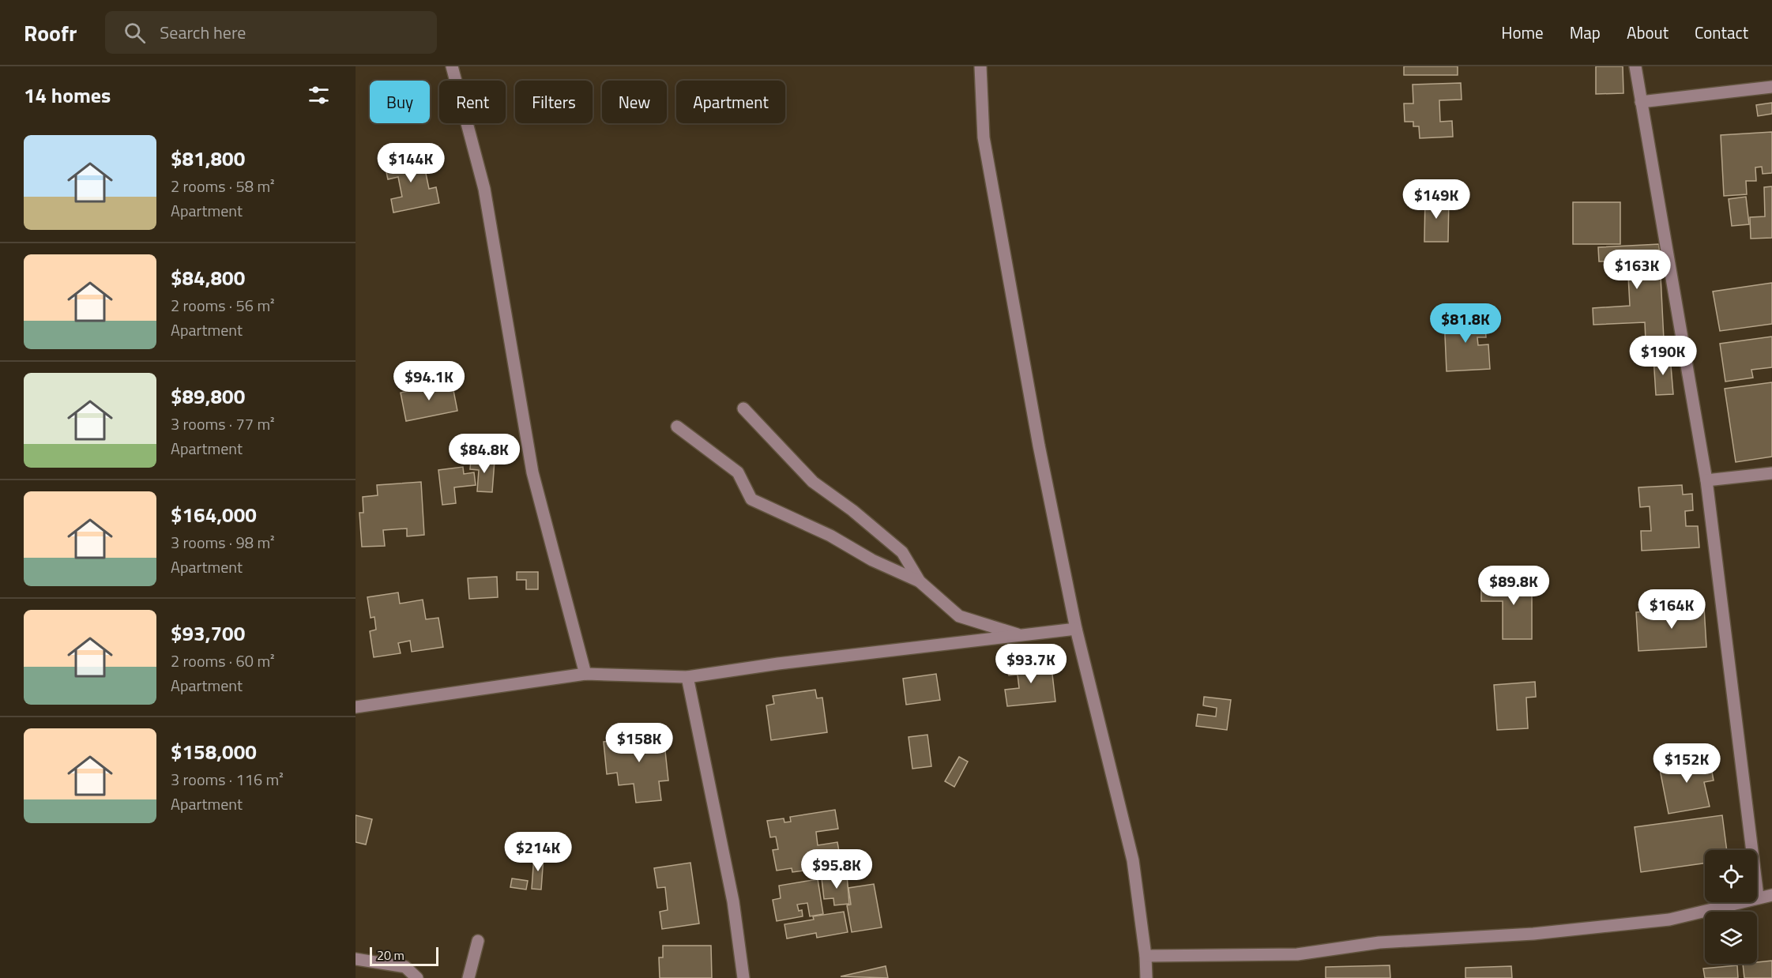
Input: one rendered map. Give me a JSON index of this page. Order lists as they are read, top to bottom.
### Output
{
  "scale_bar": "20 m",
  "page": {
    "header": "Roofr",
    "search": "Search here",
    "nav": [
      "Home",
      "Map",
      "About",
      "Contact"
    ],
    "heading": "14 homes",
    "chip": [
      "Buy",
      "Rent",
      "Filters",
      "New",
      "Apartment"
    ],
    "list": [
      {
        "name": "$81,800",
        "note": "2 rooms · 58 m² · Apartment"
      },
      {
        "name": "$84,800",
        "note": "2 rooms · 56 m² · Apartment"
      },
      {
        "name": "$89,800",
        "note": "3 rooms · 77 m² · Apartment"
      },
      {
        "name": "$164,000",
        "note": "3 rooms · 98 m² · Apartment"
      },
      {
        "name": "$93,700",
        "note": "2 rooms · 60 m² · Apartment"
      },
      {
        "name": "$158,000",
        "note": "3 rooms · 116 m² · Apartment"
      }
    ],
    "price": [
      "$144K",
      "$149K",
      "$163K",
      "$81.8K",
      "$190K",
      "$94.1K",
      "$84.8K",
      "$89.8K",
      "$164K",
      "$93.7K",
      "$158K",
      "$152K",
      "$214K",
      "$95.8K"
    ],
    "scale": "20 m"
  }
}
